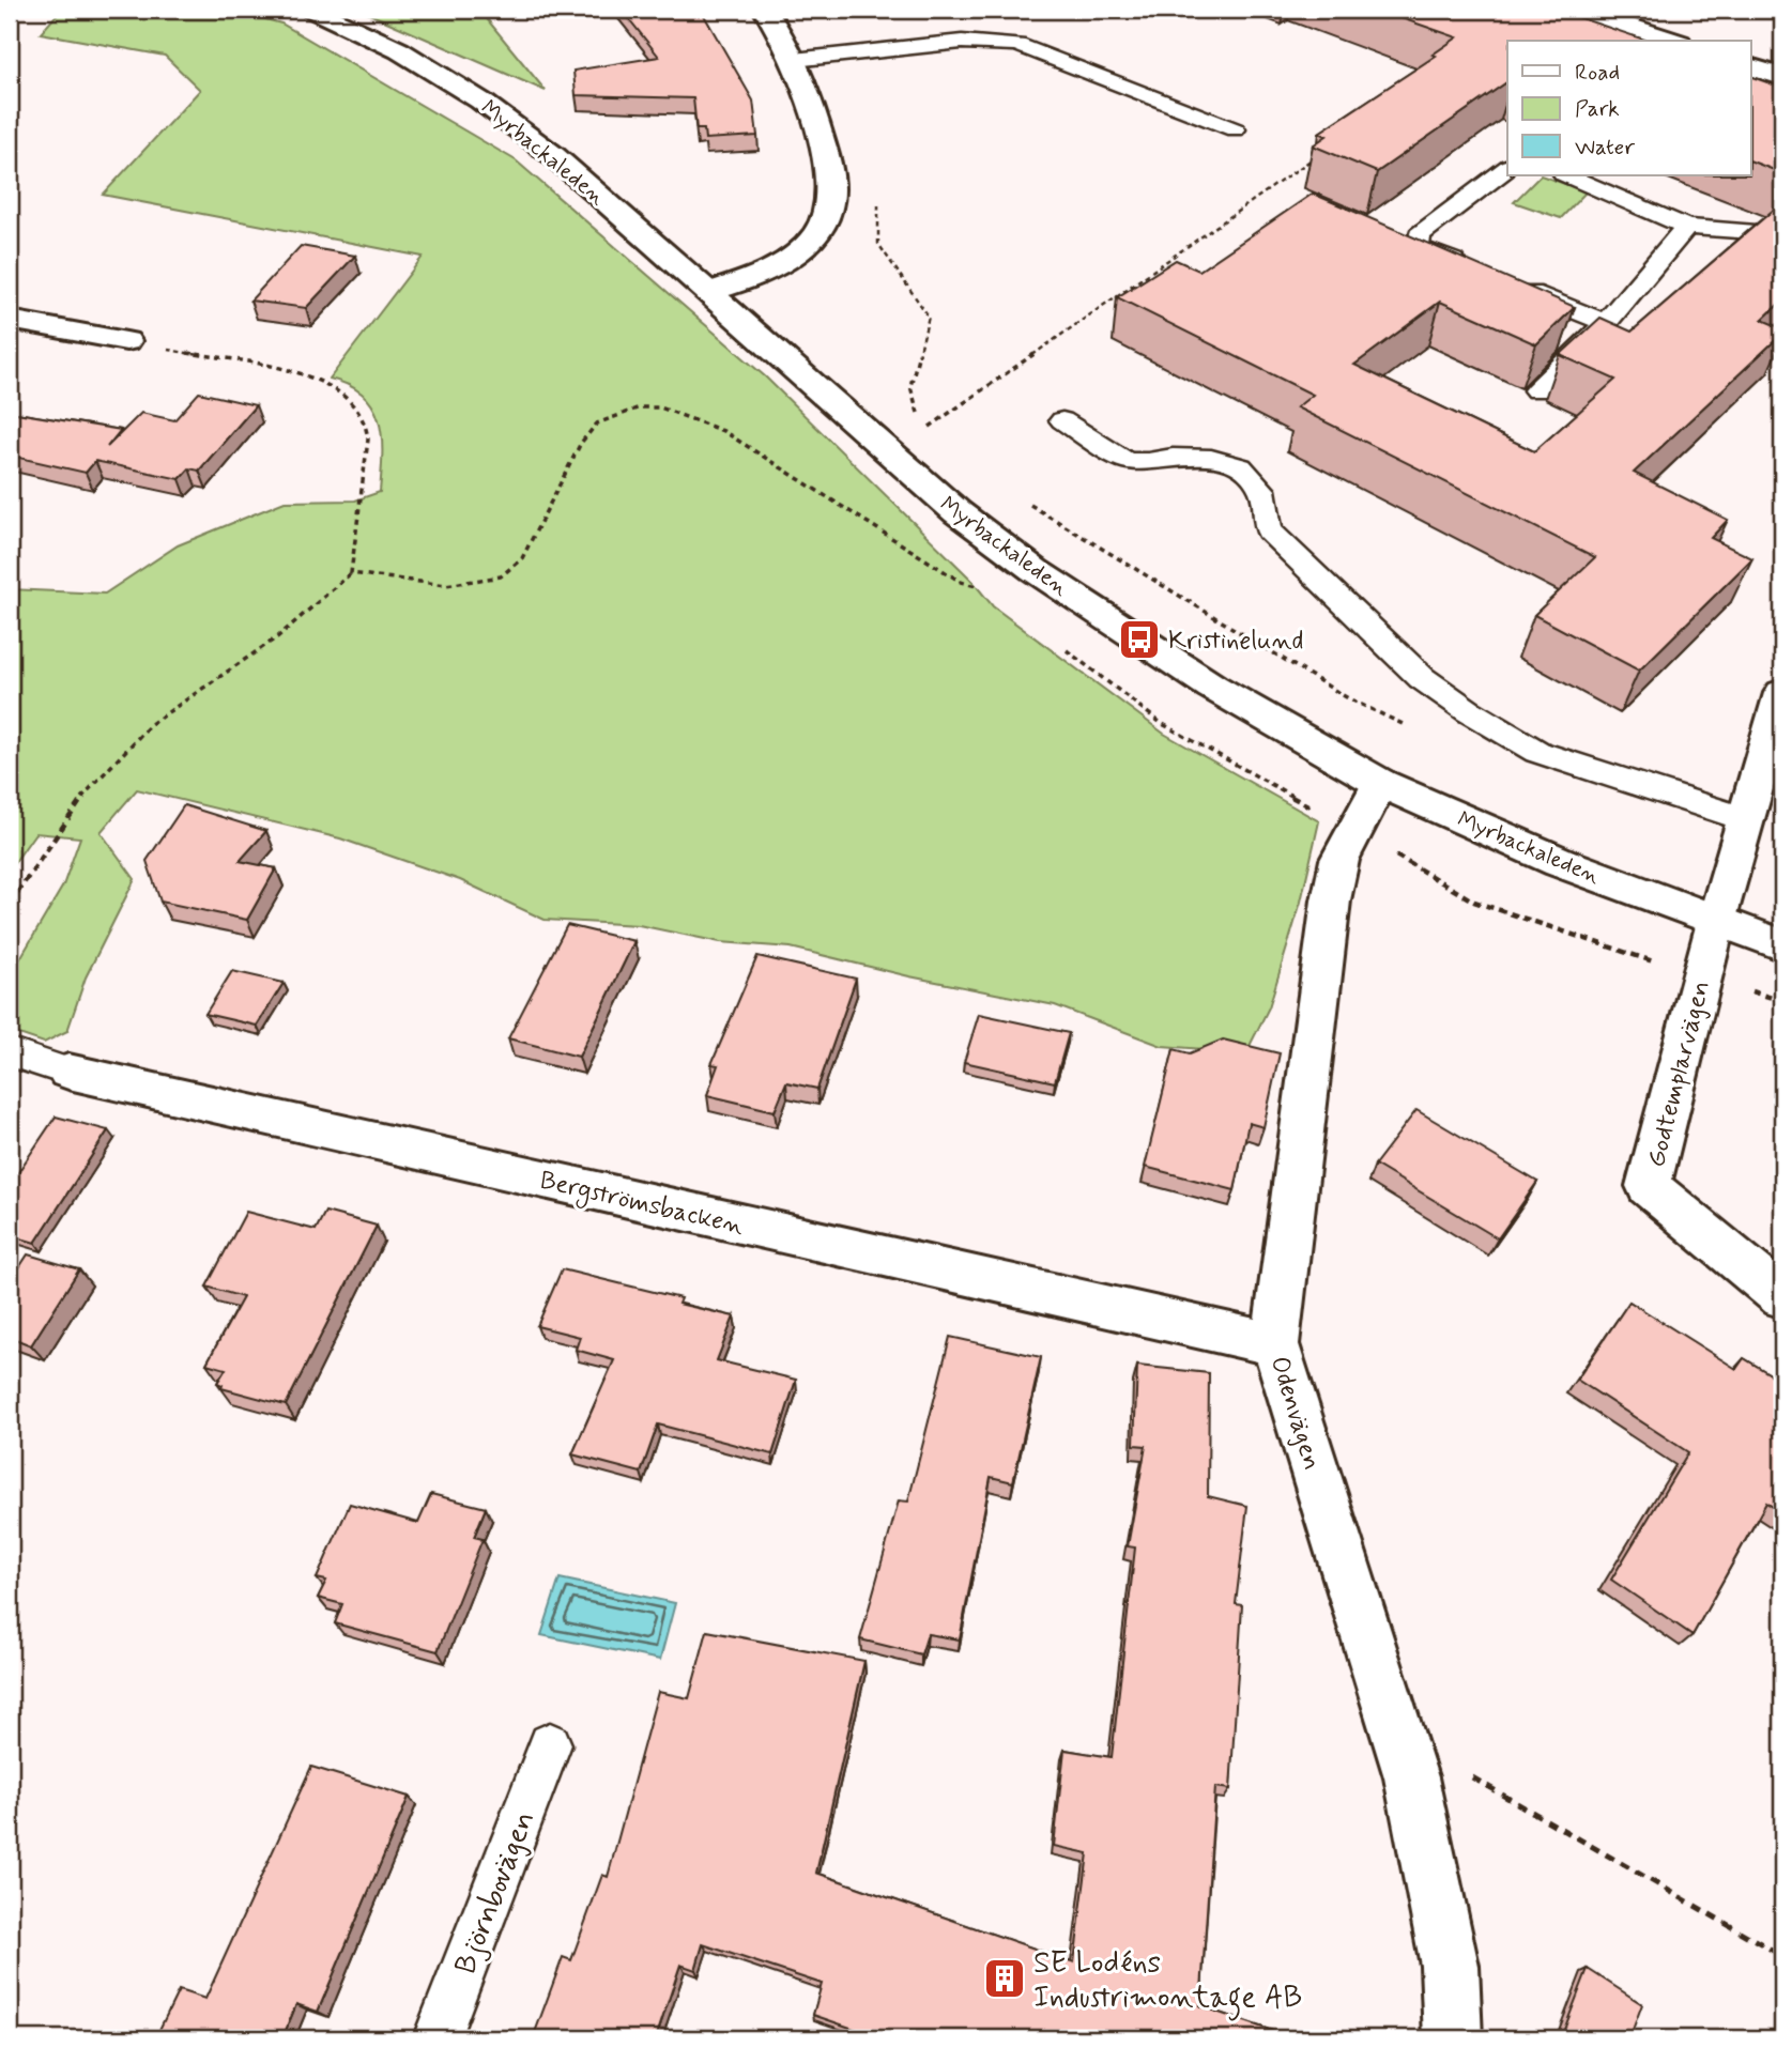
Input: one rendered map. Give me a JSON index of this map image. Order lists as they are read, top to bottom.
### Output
{
  "streets": {
    "street": [
      "Myrbackaleden",
      "Godtemplarvägen",
      "Bergströmsbacken",
      "Odenvägen"
    ],
    "lane": ["Björnbovägen"]
  },
  "crossings": [
    ["Myrbackaleden", "Godtemplarvägen"],
    ["Myrbackaleden", "Odenvägen"],
    ["Bergströmsbacken", "Odenvägen"]
  ],
  "places": {
    "bus stop": ["Kristinelund"],
    "building": ["SE Lodéns Industrimontage AB"]
  },
  "legend": ["Road", "Park", "Water"]
}
